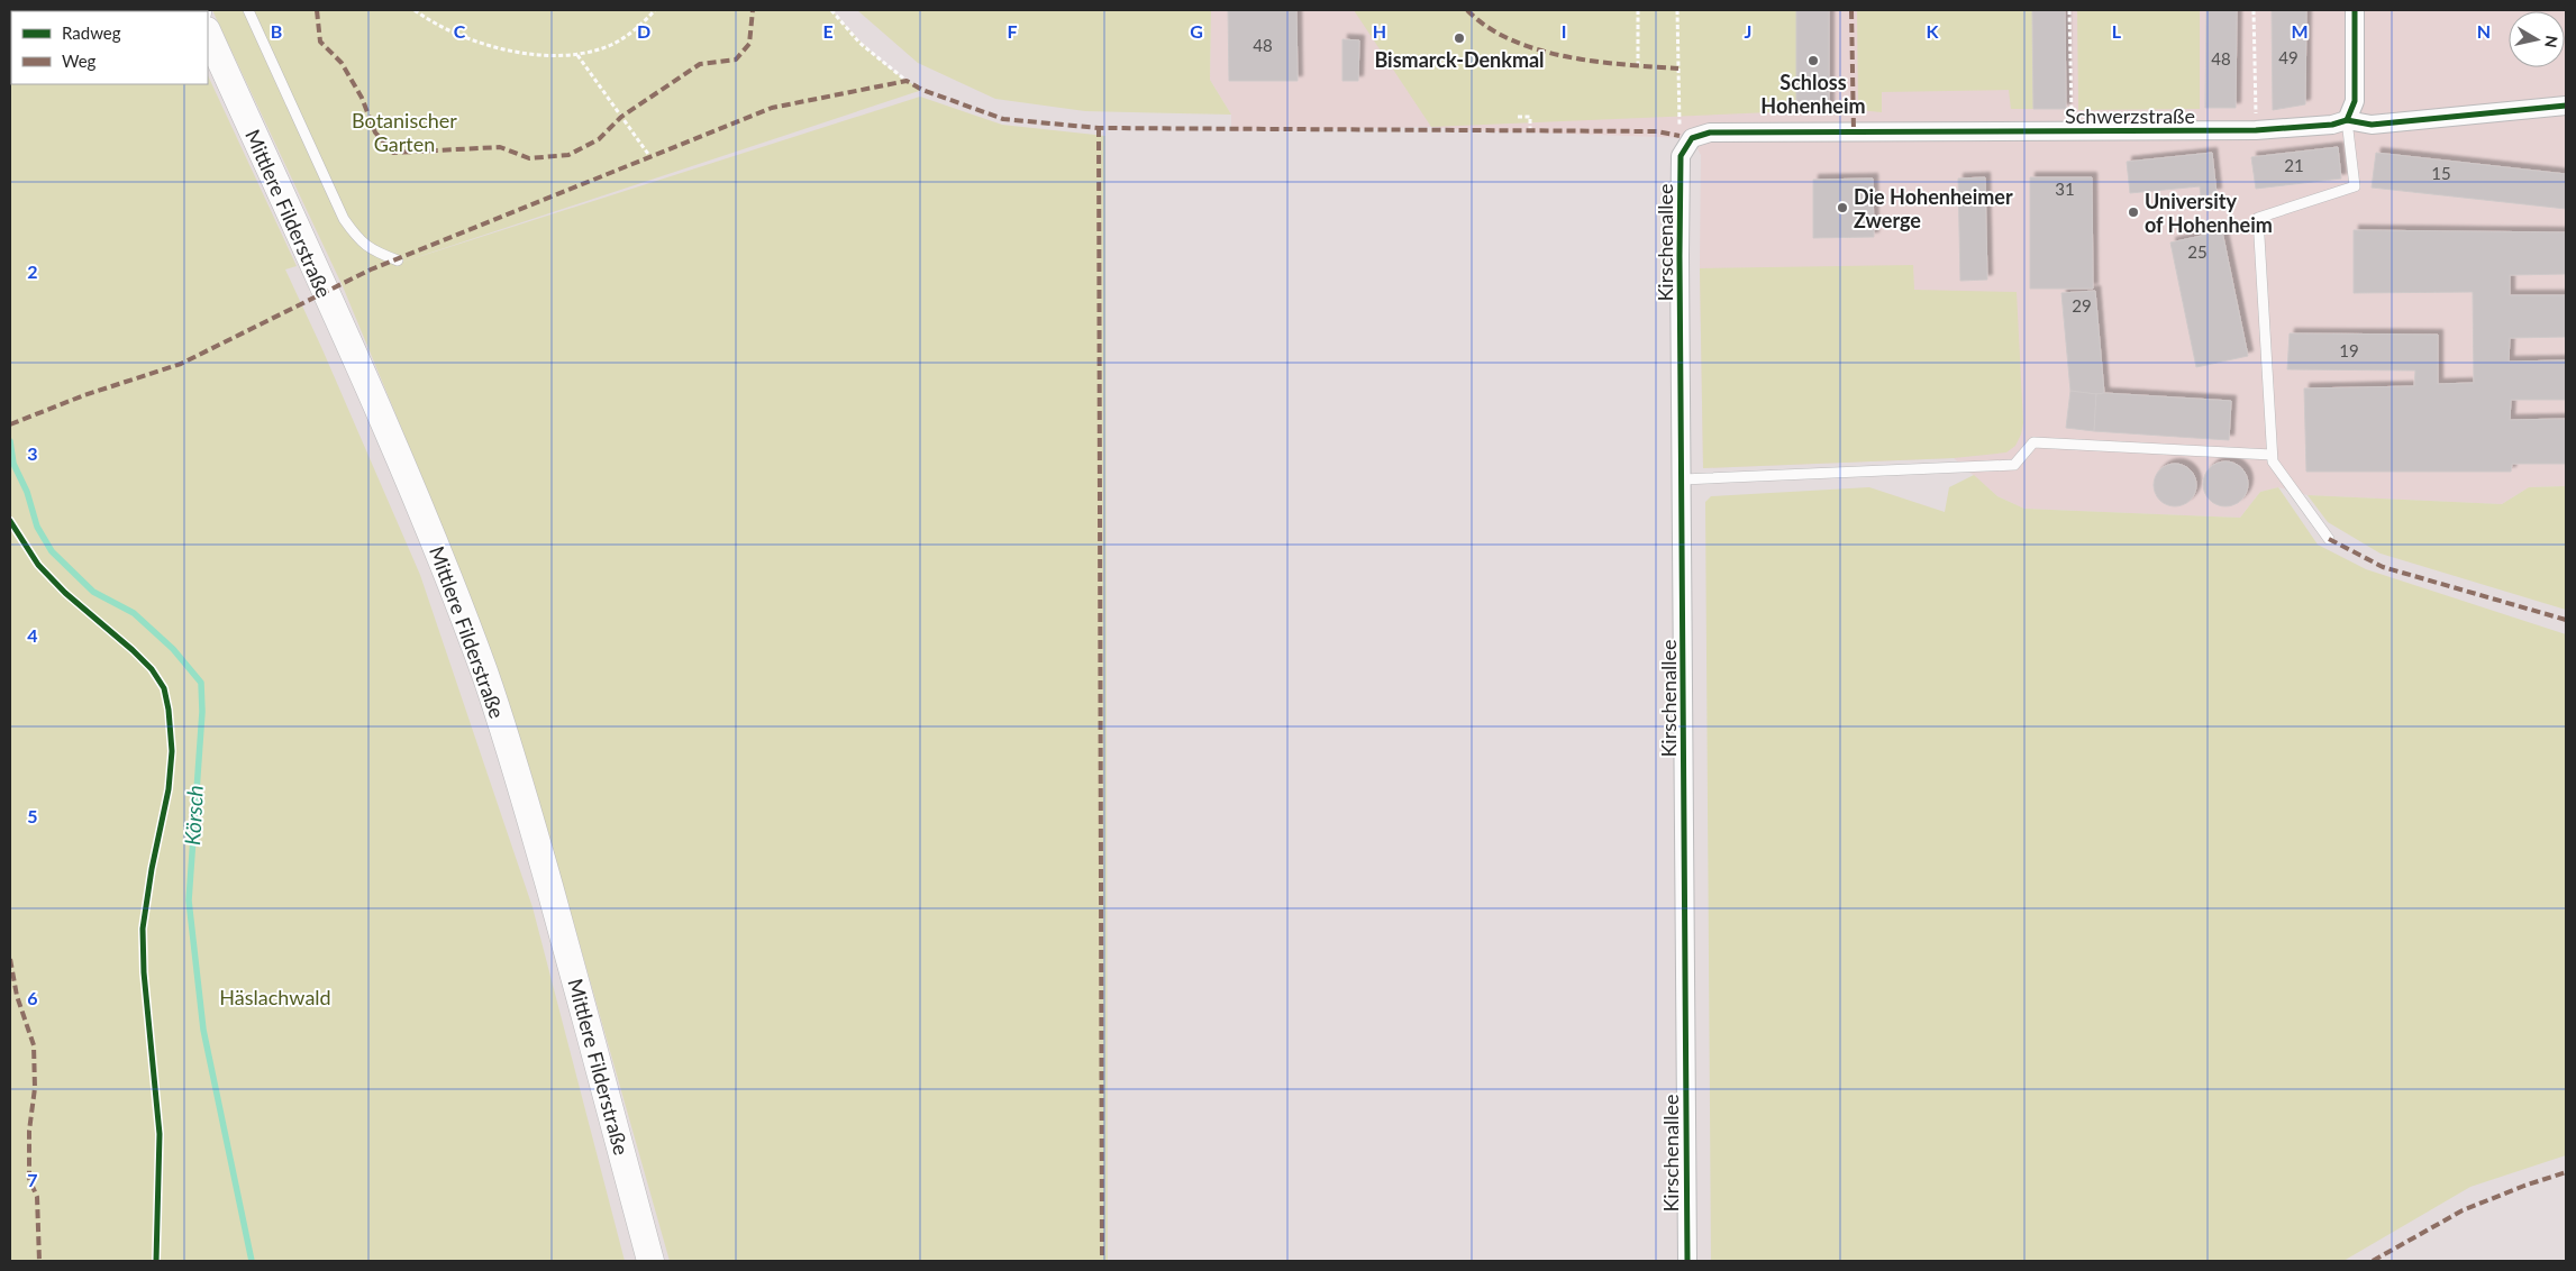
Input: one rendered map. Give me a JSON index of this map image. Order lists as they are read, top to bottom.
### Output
{
  "streets": {
    "main road": ["Mittlere Filderstraße"],
    "street": ["Schwerzstraße", "Kirschenallee"]
  },
  "crossings": [
    ["Schwerzstraße", "Kirschenallee"]
  ],
  "water": ["Körsch"],
  "parks": ["Botanischer Garten", "Häslachwald"],
  "places": [
    "Bismarck-Denkmal",
    "Schloss Hohenheim",
    "Die Hohenheimer Zwerge",
    "University of Hohenheim"
  ],
  "house_numbers": [
    "48",
    "49",
    "48",
    "21",
    "15",
    "31",
    "25",
    "29",
    "19"
  ],
  "legend": ["Radweg", "Weg"],
  "north": "right",
  "grid": {
    "columns": [
      "B",
      "C",
      "D",
      "E",
      "F",
      "G",
      "H",
      "I",
      "J",
      "K",
      "L",
      "M",
      "N"
    ],
    "rows": [
      "2",
      "3",
      "4",
      "5",
      "6",
      "7"
    ]
  }
}
